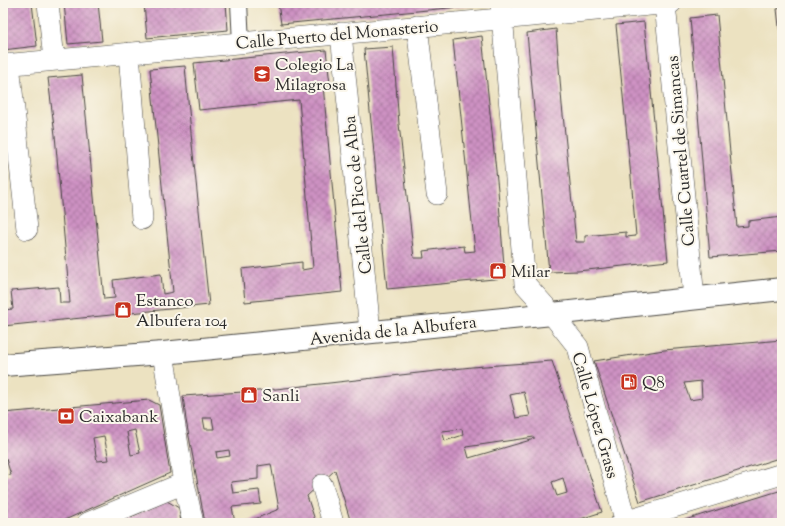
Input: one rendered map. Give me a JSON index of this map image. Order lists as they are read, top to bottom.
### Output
{
  "streets": {
    "main road": ["Avenida de la Albufera"],
    "street": [
      "Calle Puerto del Monasterio",
      "Calle Cuartel de Simancas",
      "Calle del Pico de Alba",
      "Calle López Grass"
    ]
  },
  "crossings": [
    ["Calle Puerto del Monasterio", "Calle Cuartel de Simancas"],
    ["Calle Puerto del Monasterio", "Calle del Pico de Alba"],
    ["Calle Puerto del Monasterio", "Calle López Grass"],
    ["Calle Cuartel de Simancas", "Avenida de la Albufera"],
    ["Calle del Pico de Alba", "Avenida de la Albufera"],
    ["Avenida de la Albufera", "Calle López Grass"]
  ],
  "places": {
    "school or university": ["Colegio La Milagrosa"],
    "shop": ["Milar", "Estanco Albufera 104", "Sanli"],
    "fuel station": ["Q8"],
    "bank": ["Caixabank"]
  }
}
